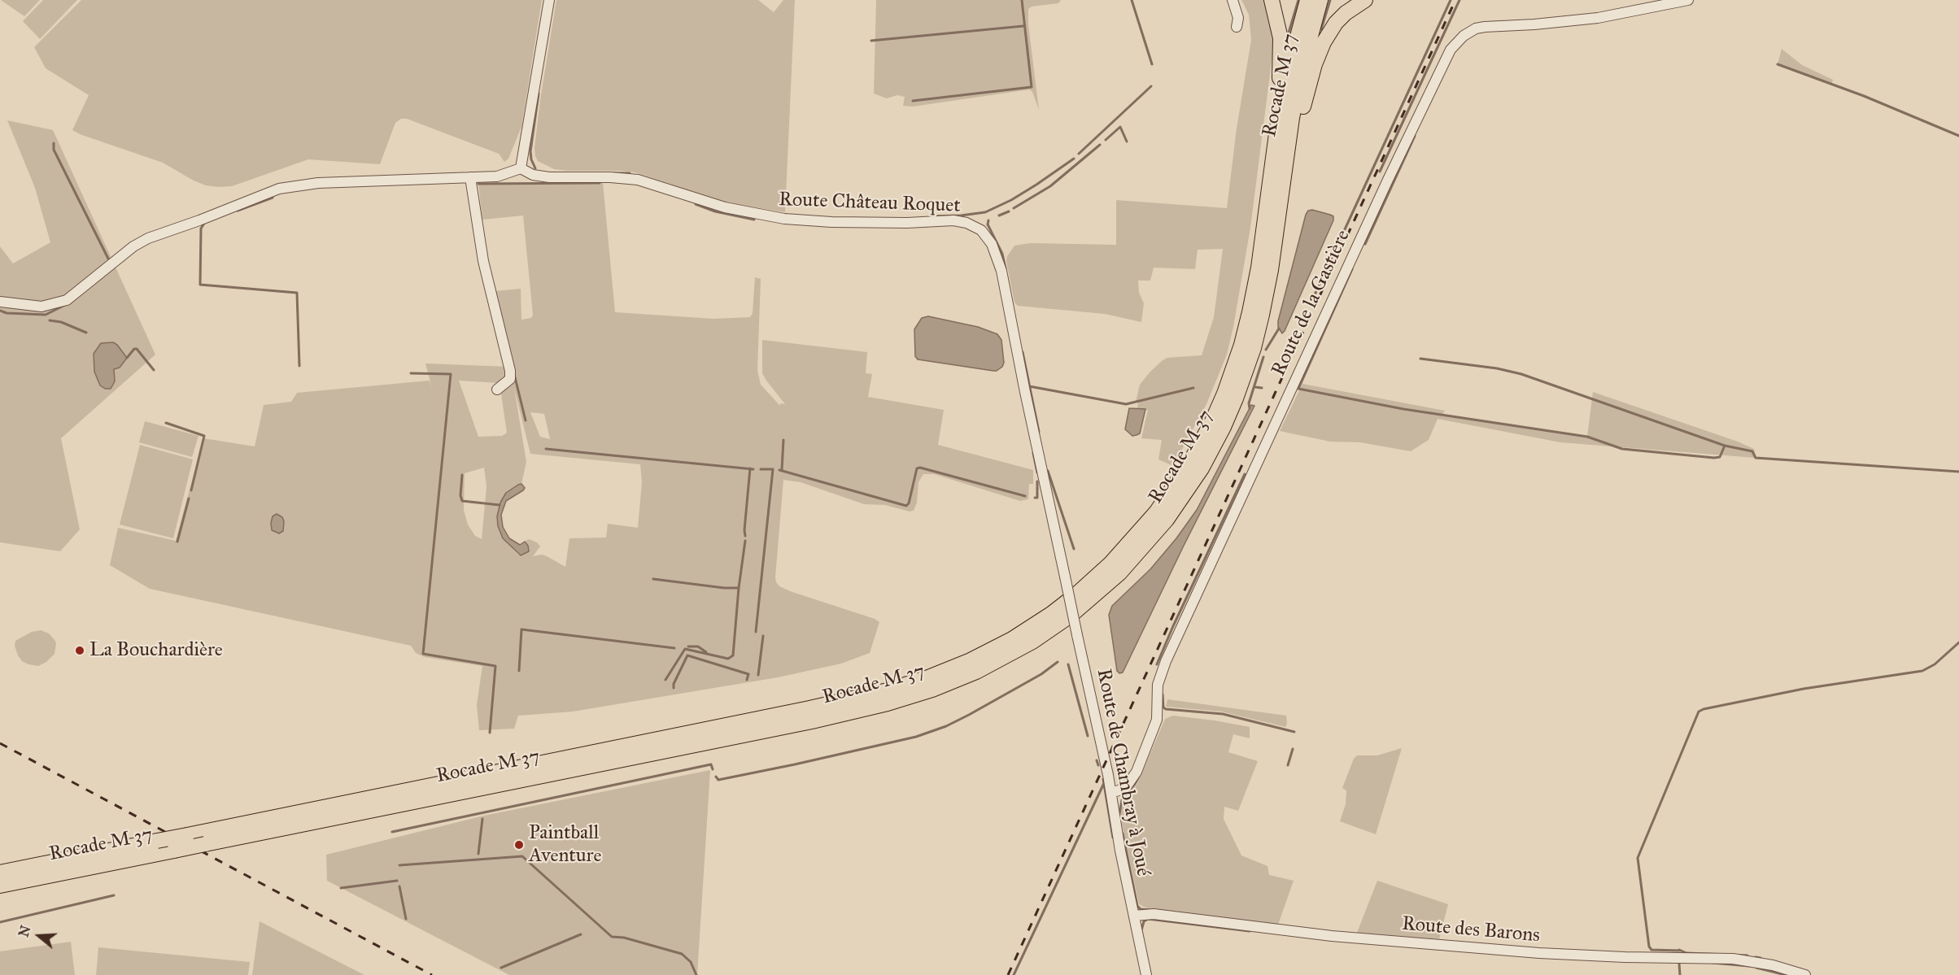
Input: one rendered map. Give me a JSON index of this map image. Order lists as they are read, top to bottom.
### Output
{
  "streets": {
    "highway": ["Rocade M 37"],
    "street": [
      "Route Château Roquet",
      "Route de la Gastière",
      "Route de Chambray à Joué",
      "Route des Barons"
    ]
  },
  "crossings": [
    ["Route Château Roquet", "Route de Chambray à Joué"],
    ["Route de la Gastière", "Route de Chambray à Joué"],
    ["Route de Chambray à Joué", "Route des Barons"]
  ],
  "places": ["La Bouchardière", "Paintball Aventure"],
  "north": "left"
}
